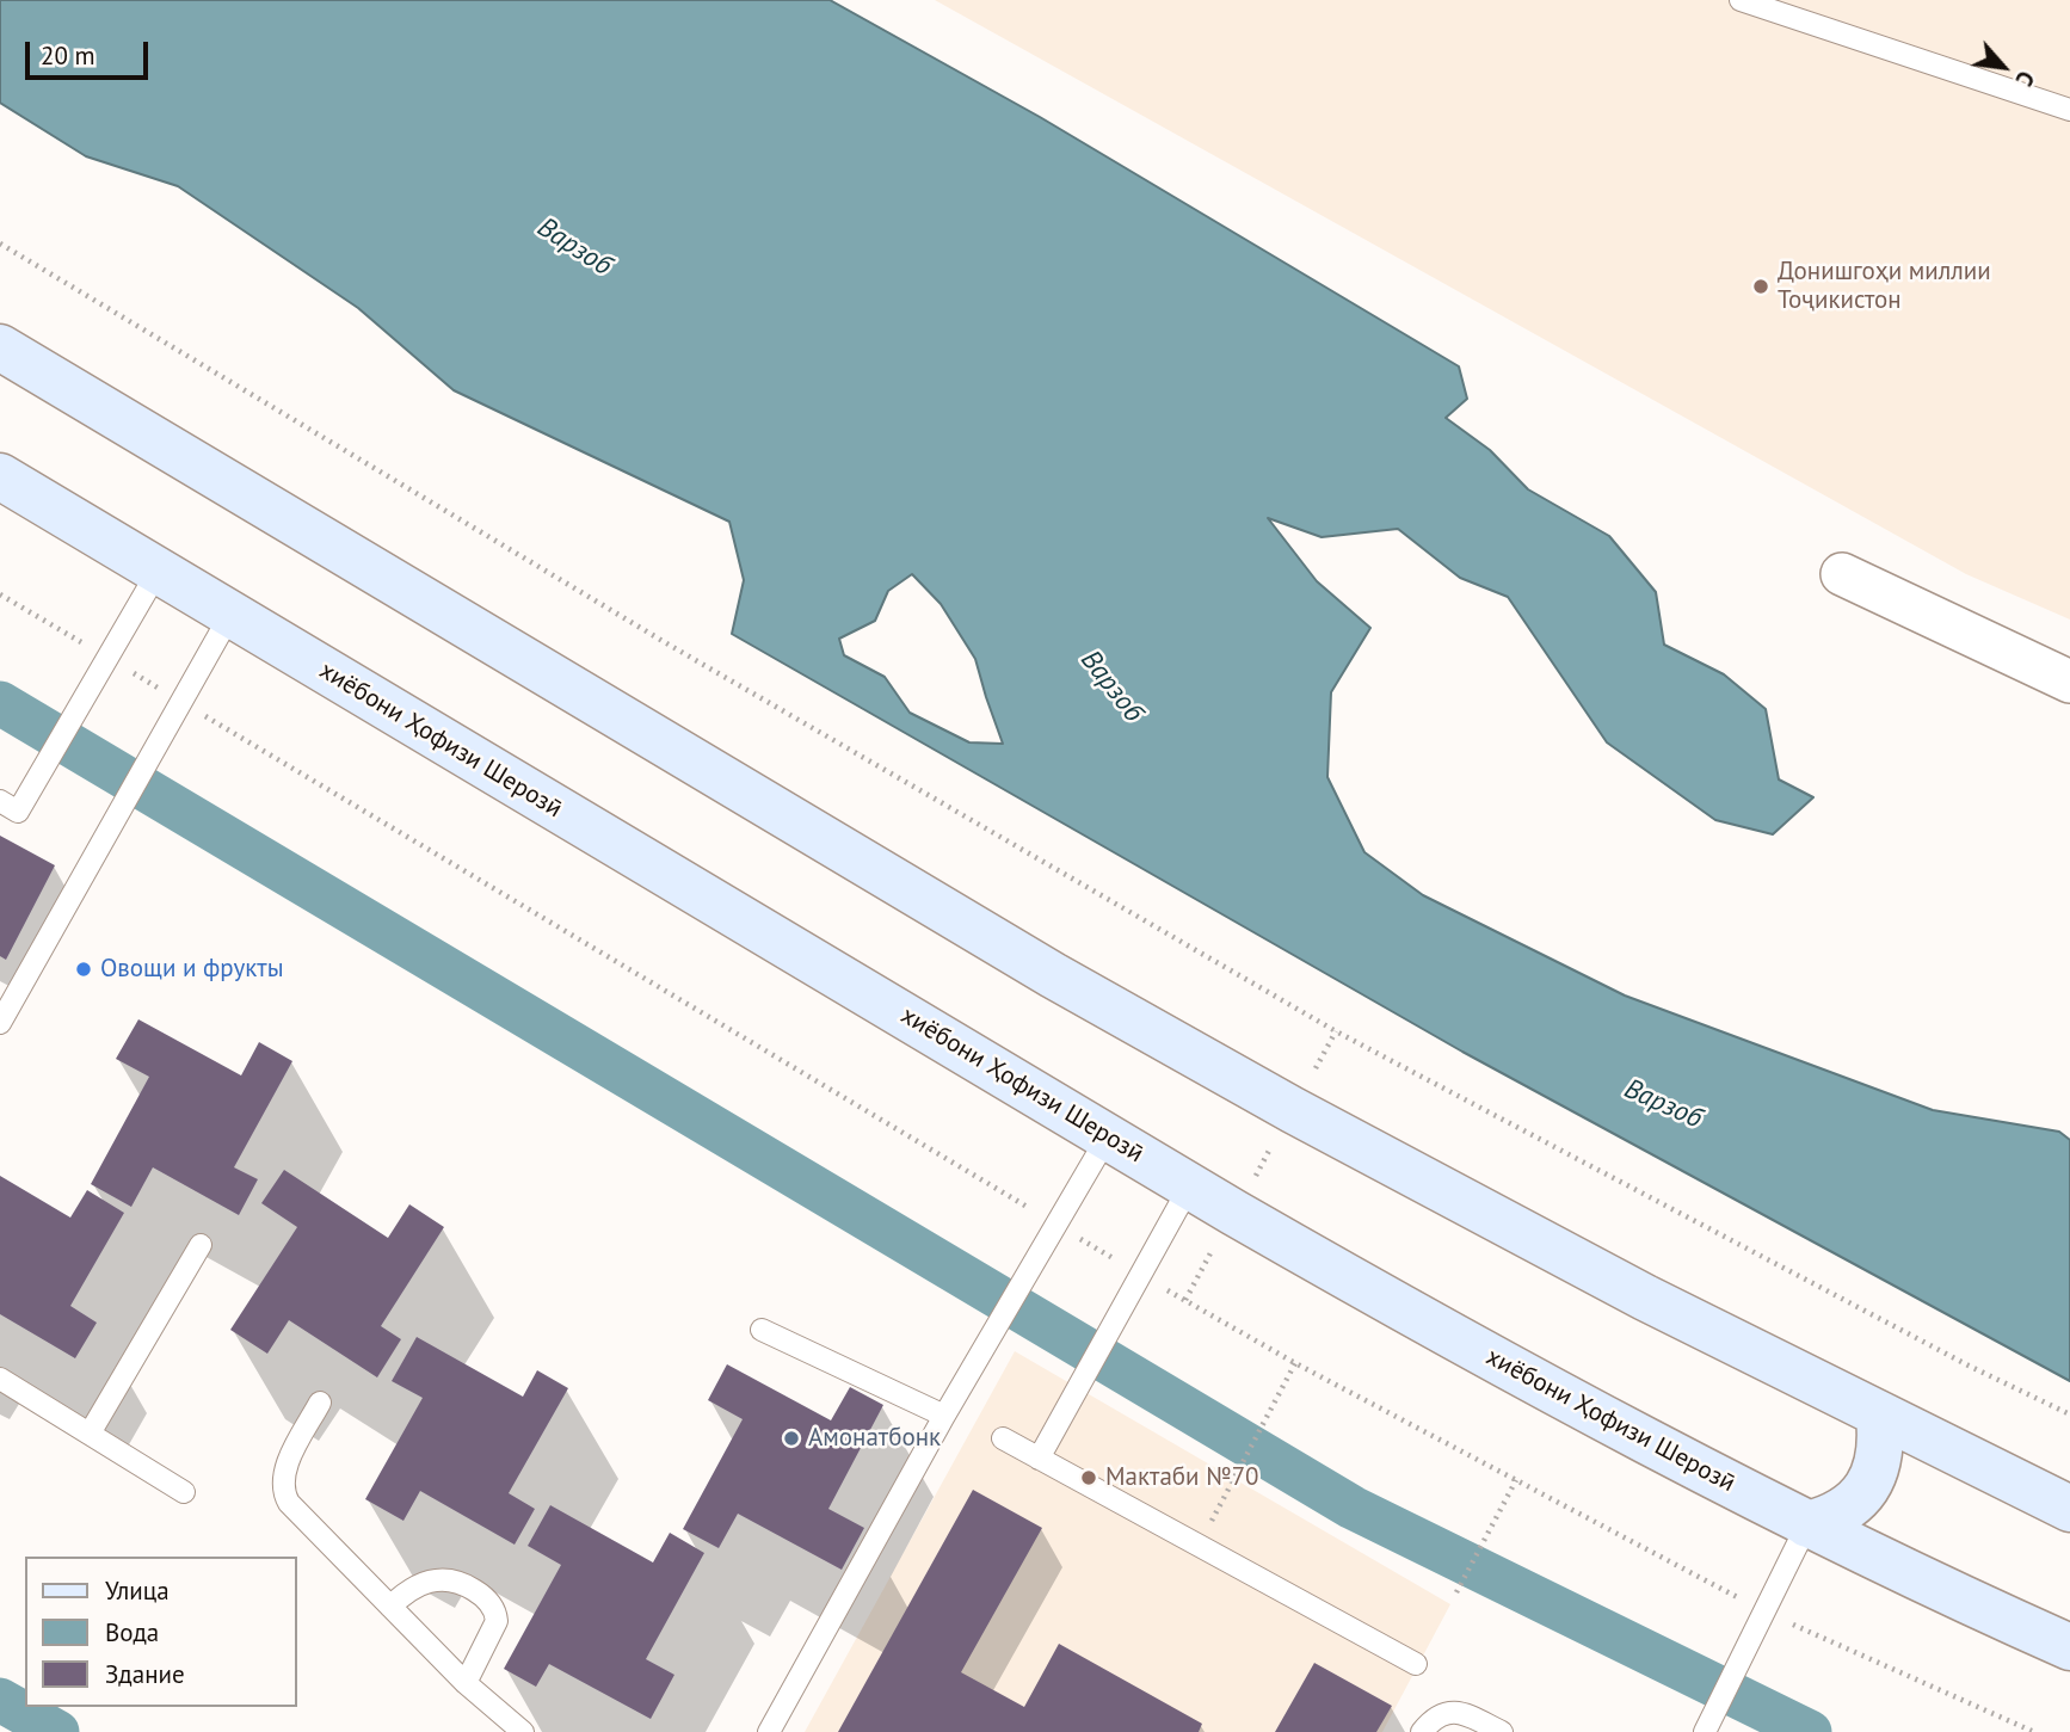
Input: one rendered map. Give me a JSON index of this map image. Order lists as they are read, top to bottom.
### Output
{
  "streets": {
    "main road": ["хиёбони Ҳофизи Шерозӣ"]
  },
  "water": ["Варзоб"],
  "places": [
    "Донишгоҳи миллии Тоҷикистон",
    "Овощи и фрукты",
    "Амонатбонк",
    "Мактаби №70"
  ],
  "legend": ["Улица", "Вода", "Здание"],
  "scale_bar": "20 m",
  "north": "bottom right"
}
